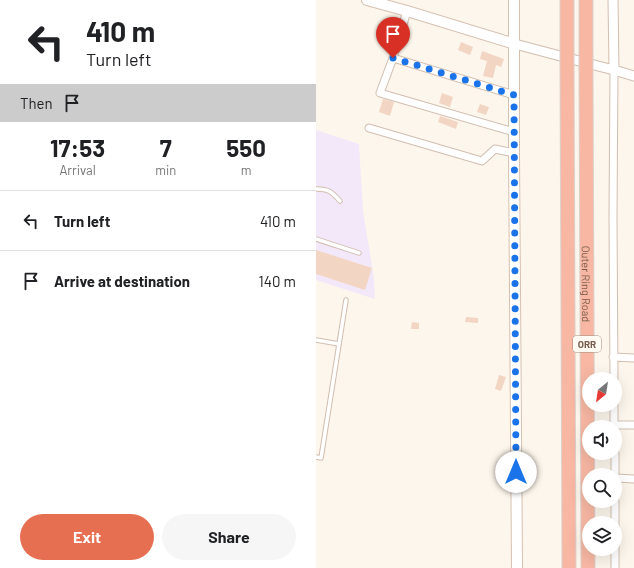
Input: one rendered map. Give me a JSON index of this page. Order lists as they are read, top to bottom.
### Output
{
  "streets": {
    "highway": ["Outer Ring Road", "ORR"]
  },
  "north": "bottom left",
  "page": {
    "turn": ["410 m", "Turn left"],
    "then": "Then",
    "eta": [
      "17:53",
      "Arrival",
      "7",
      "min",
      "550",
      "m"
    ],
    "list": [
      {
        "name": "Turn left",
        "value": "410 m"
      },
      {
        "name": "Arrive at destination",
        "value": "140 m"
      }
    ],
    "buttons": ["Exit", "Share"]
  }
}
